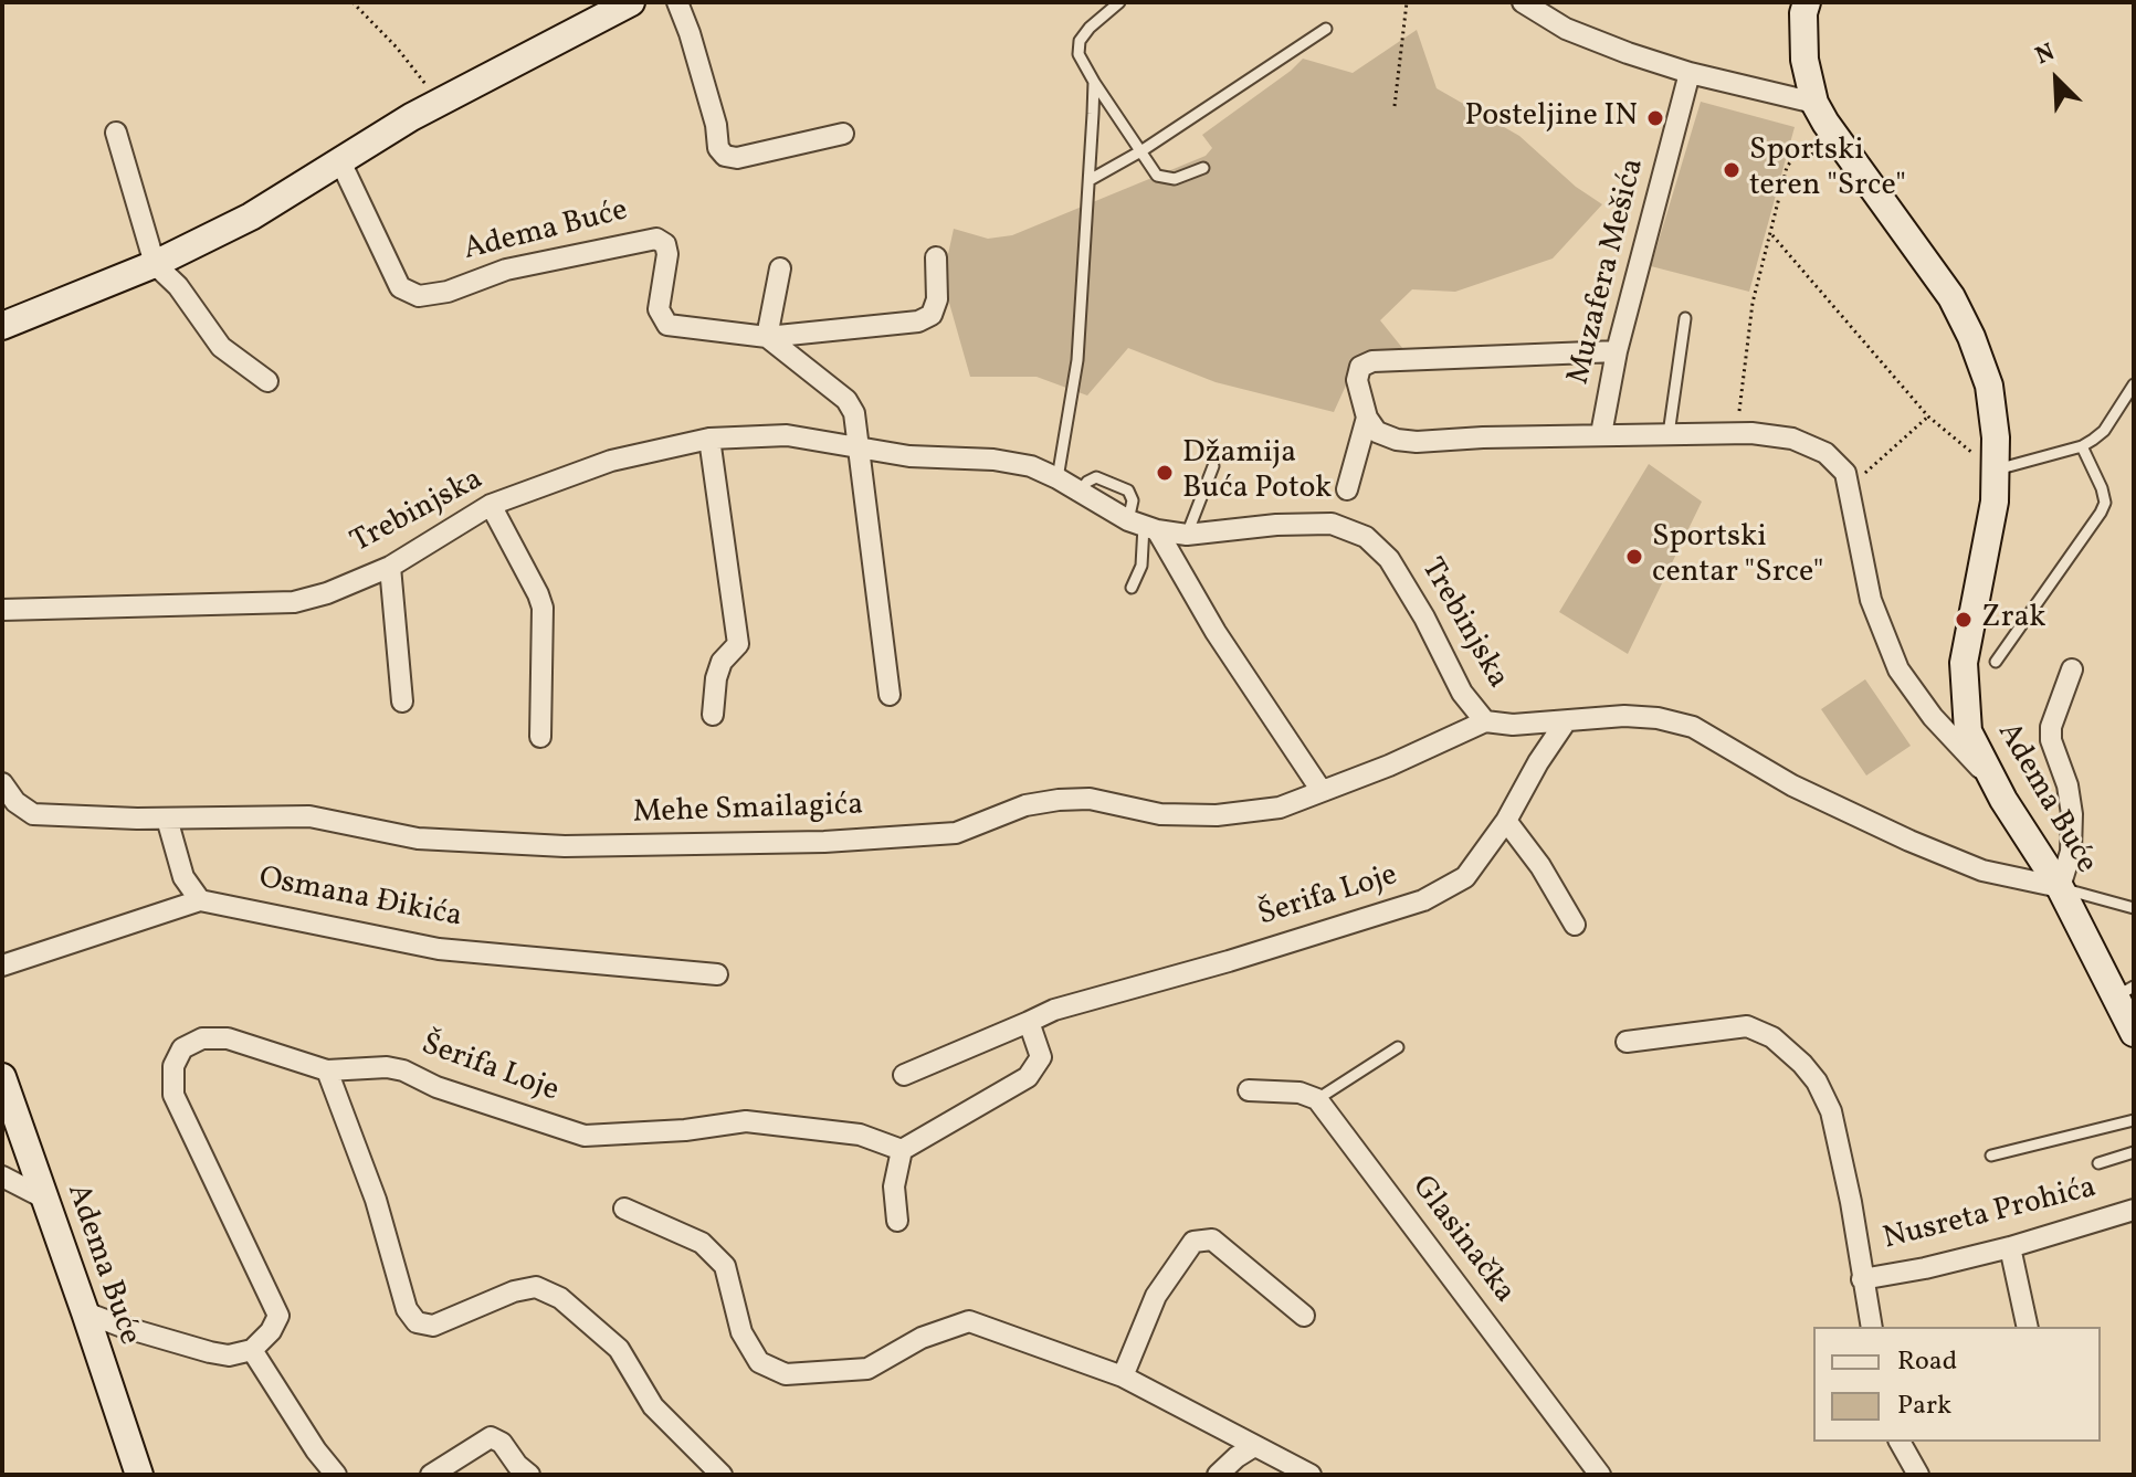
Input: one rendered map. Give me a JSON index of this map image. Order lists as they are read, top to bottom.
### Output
{
  "streets": {
    "street": [
      "Adema Buće",
      "Muzafera Mešića",
      "Trebinjska",
      "Mehe Smailagića",
      "Šerifa Loje",
      "Osmana Đikića",
      "Nusreta Prohića",
      "Glasinačka"
    ]
  },
  "crossings": [
    ["Adema Buće", "Trebinjska"],
    ["Trebinjska", "Mehe Smailagića"],
    ["Trebinjska", "Šerifa Loje"]
  ],
  "places": [
    "Posteljine IN",
    "Sportski teren \"Srce\"",
    "Džamija Buća Potok",
    "Sportski centar \"Srce\"",
    "Zrak"
  ],
  "legend": ["Road", "Park"],
  "north": "top left"
}
